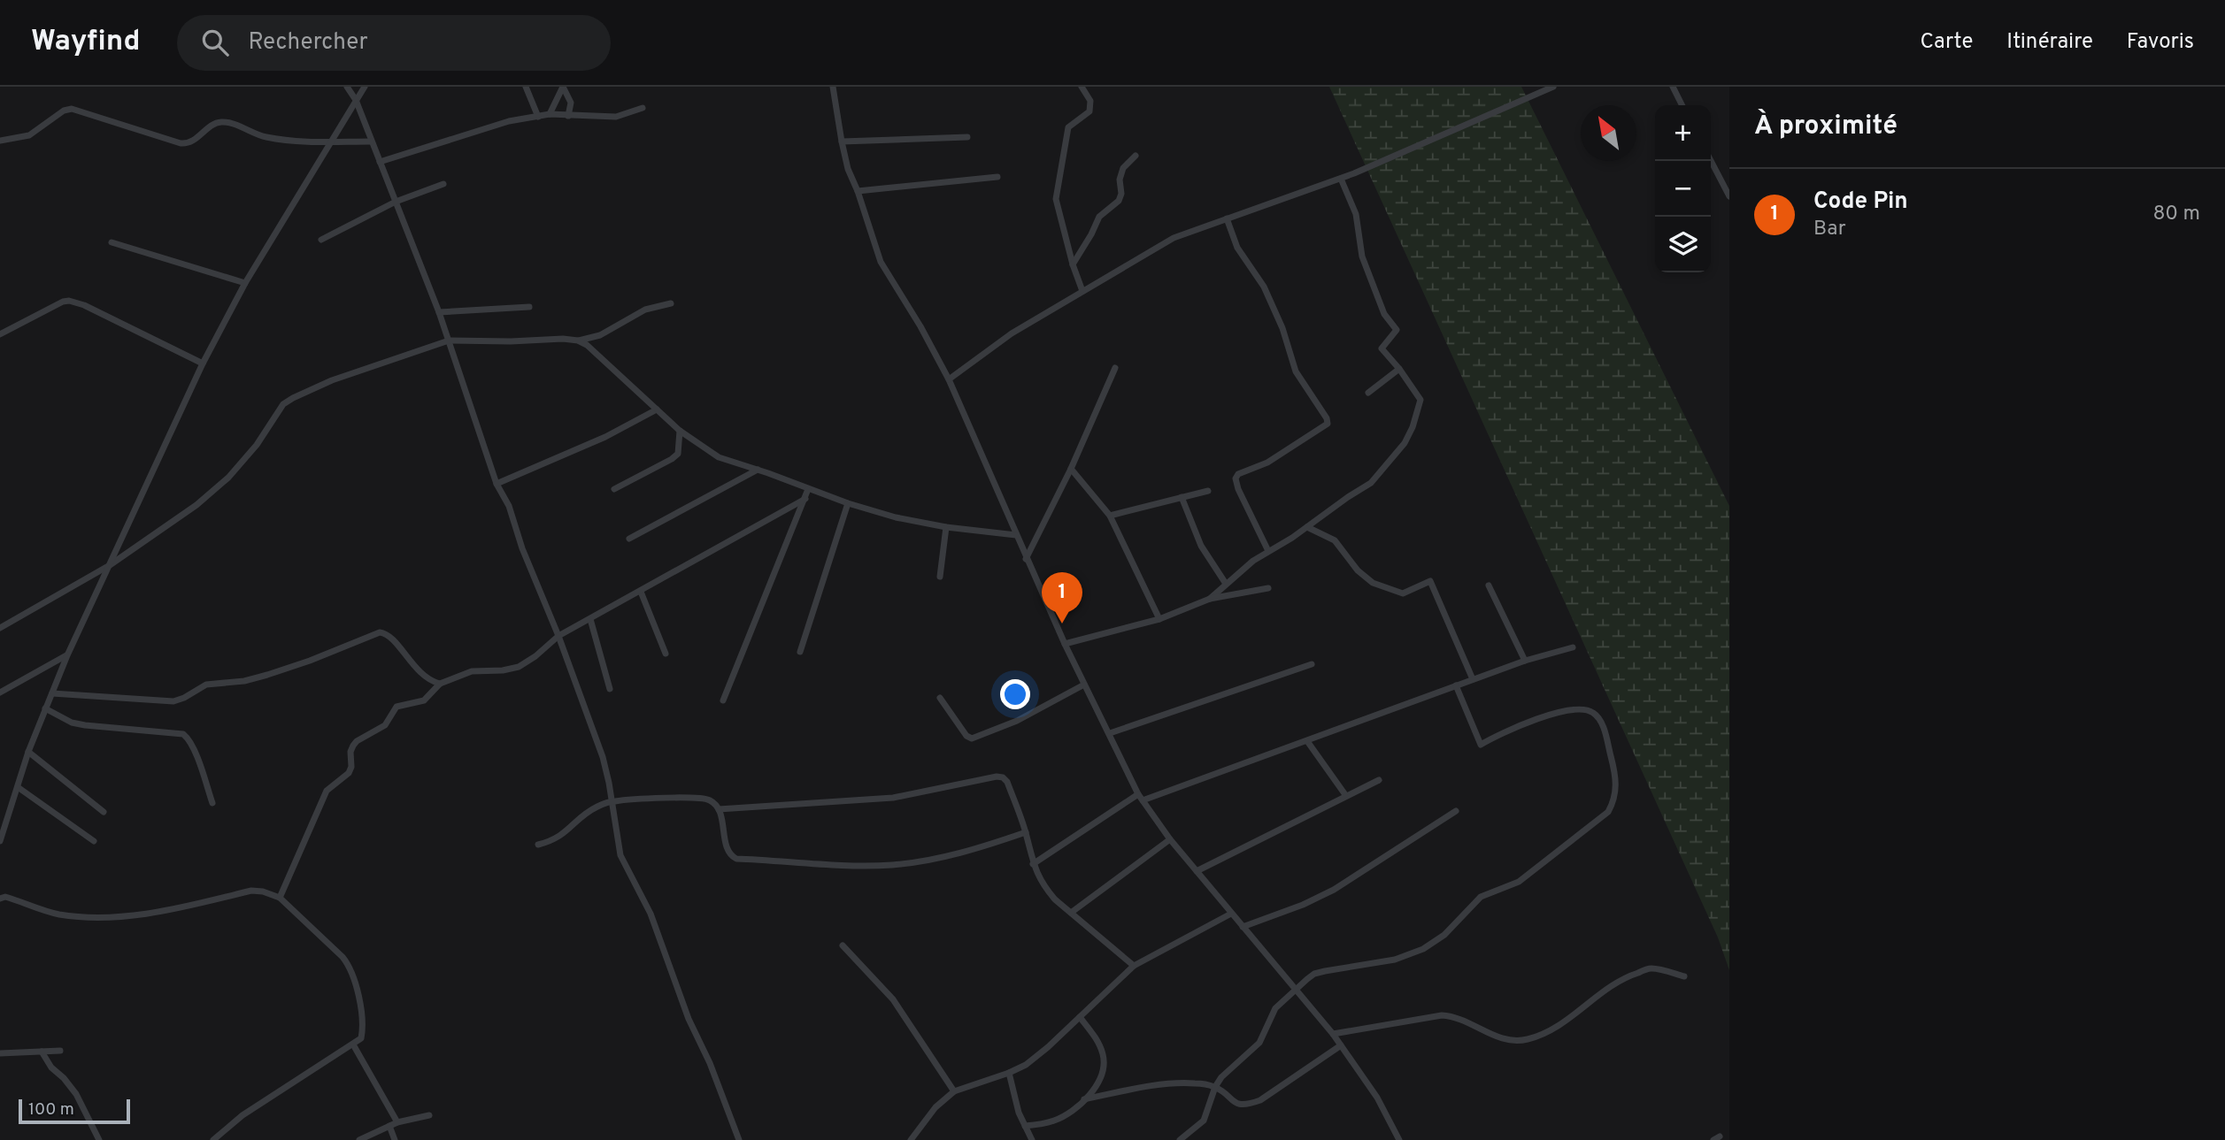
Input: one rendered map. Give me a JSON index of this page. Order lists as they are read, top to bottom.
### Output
{
  "scale_bar": "100 m",
  "north": "top left",
  "page": {
    "header": "Wayfind",
    "search": "Rechercher",
    "nav": ["Carte", "Itinéraire", "Favoris"],
    "heading": "À proximité",
    "map_buttons": ["+", "−"],
    "list": [
      {
        "mark": "1",
        "name": "Code Pin",
        "note": "Bar",
        "value": "80 m"
      }
    ],
    "pins": "1",
    "scale": "100 m"
  }
}
